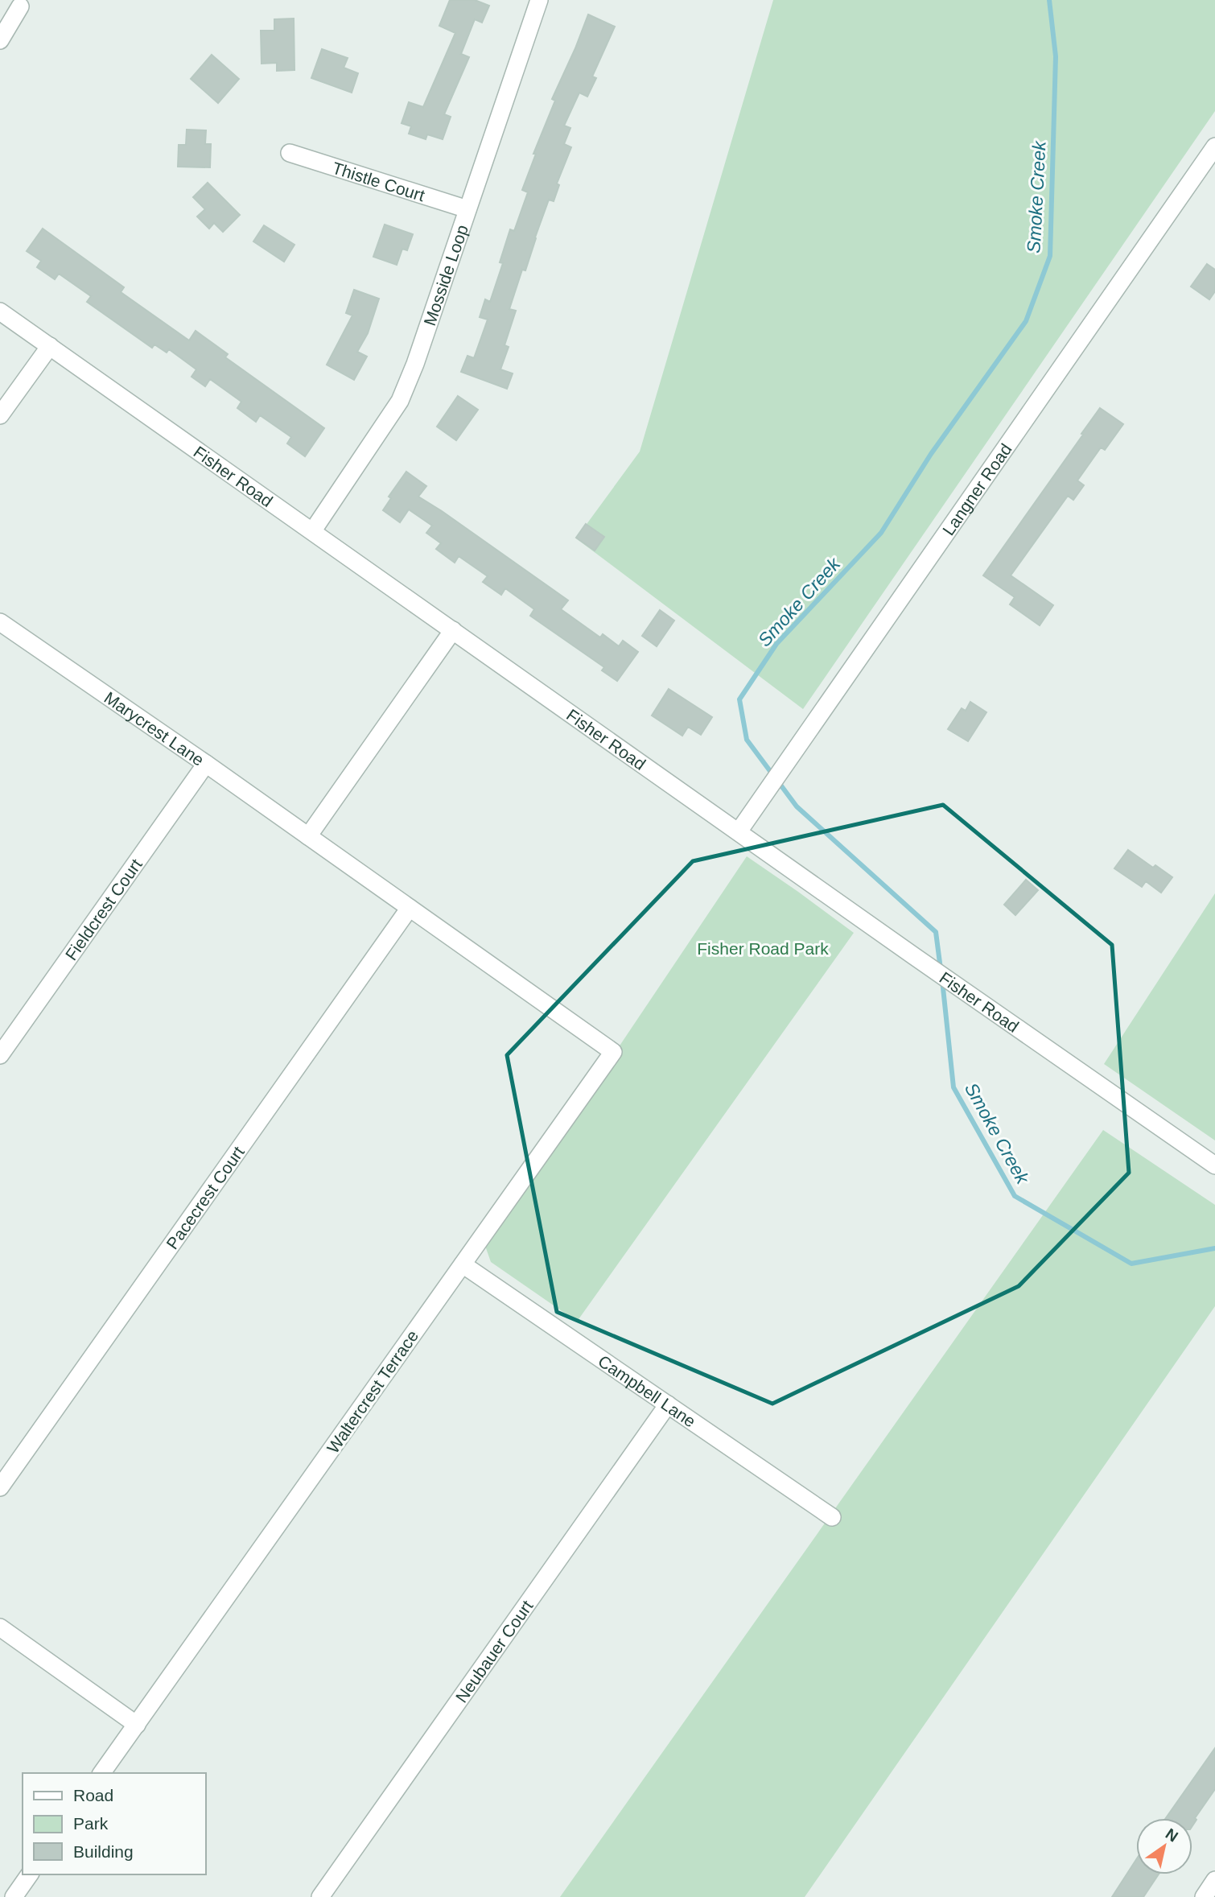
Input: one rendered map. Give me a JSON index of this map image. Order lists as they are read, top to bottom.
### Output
{
  "streets": {
    "street": [
      "Thistle Court",
      "Mosside Loop",
      "Fisher Road",
      "Langner Road",
      "Marycrest Lane",
      "Fieldcrest Court",
      "Pacecrest Court",
      "Campbell Lane",
      "Waltercrest Terrace",
      "Neubauer Court"
    ]
  },
  "crossings": [
    ["Thistle Court", "Mosside Loop"],
    ["Mosside Loop", "Fisher Road"],
    ["Fisher Road", "Langner Road"],
    ["Marycrest Lane", "Fieldcrest Court"],
    ["Marycrest Lane", "Pacecrest Court"],
    ["Marycrest Lane", "Waltercrest Terrace"],
    ["Campbell Lane", "Waltercrest Terrace"],
    ["Campbell Lane", "Neubauer Court"]
  ],
  "water": ["Smoke Creek"],
  "parks": ["Fisher Road Park"],
  "legend": ["Road", "Park", "Building"],
  "north": "top right"
}
